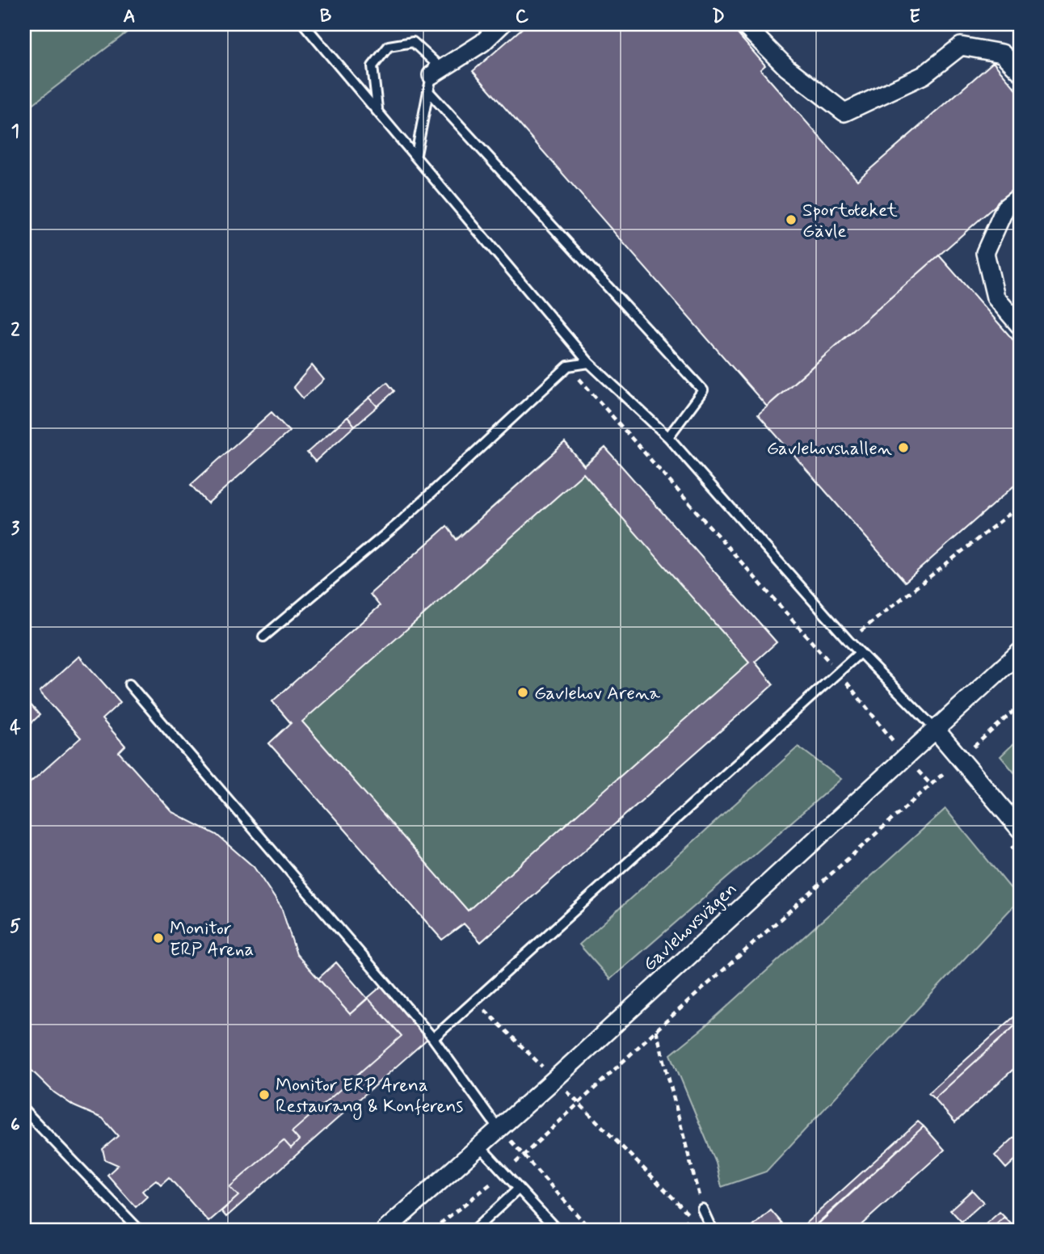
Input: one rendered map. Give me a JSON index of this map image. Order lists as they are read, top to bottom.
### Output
{
  "streets": {
    "street": ["Gavlehovsvägen"]
  },
  "places": [
    "Sportoteket Gävle",
    "Gavlehovshallen",
    "Gavlehov Arena",
    "Monitor ERP Arena",
    "Monitor ERP Arena Restaurang & Konferens"
  ],
  "grid": {
    "columns": [
      "A",
      "B",
      "C",
      "D",
      "E"
    ],
    "rows": [
      "1",
      "2",
      "3",
      "4",
      "5",
      "6"
    ]
  }
}
